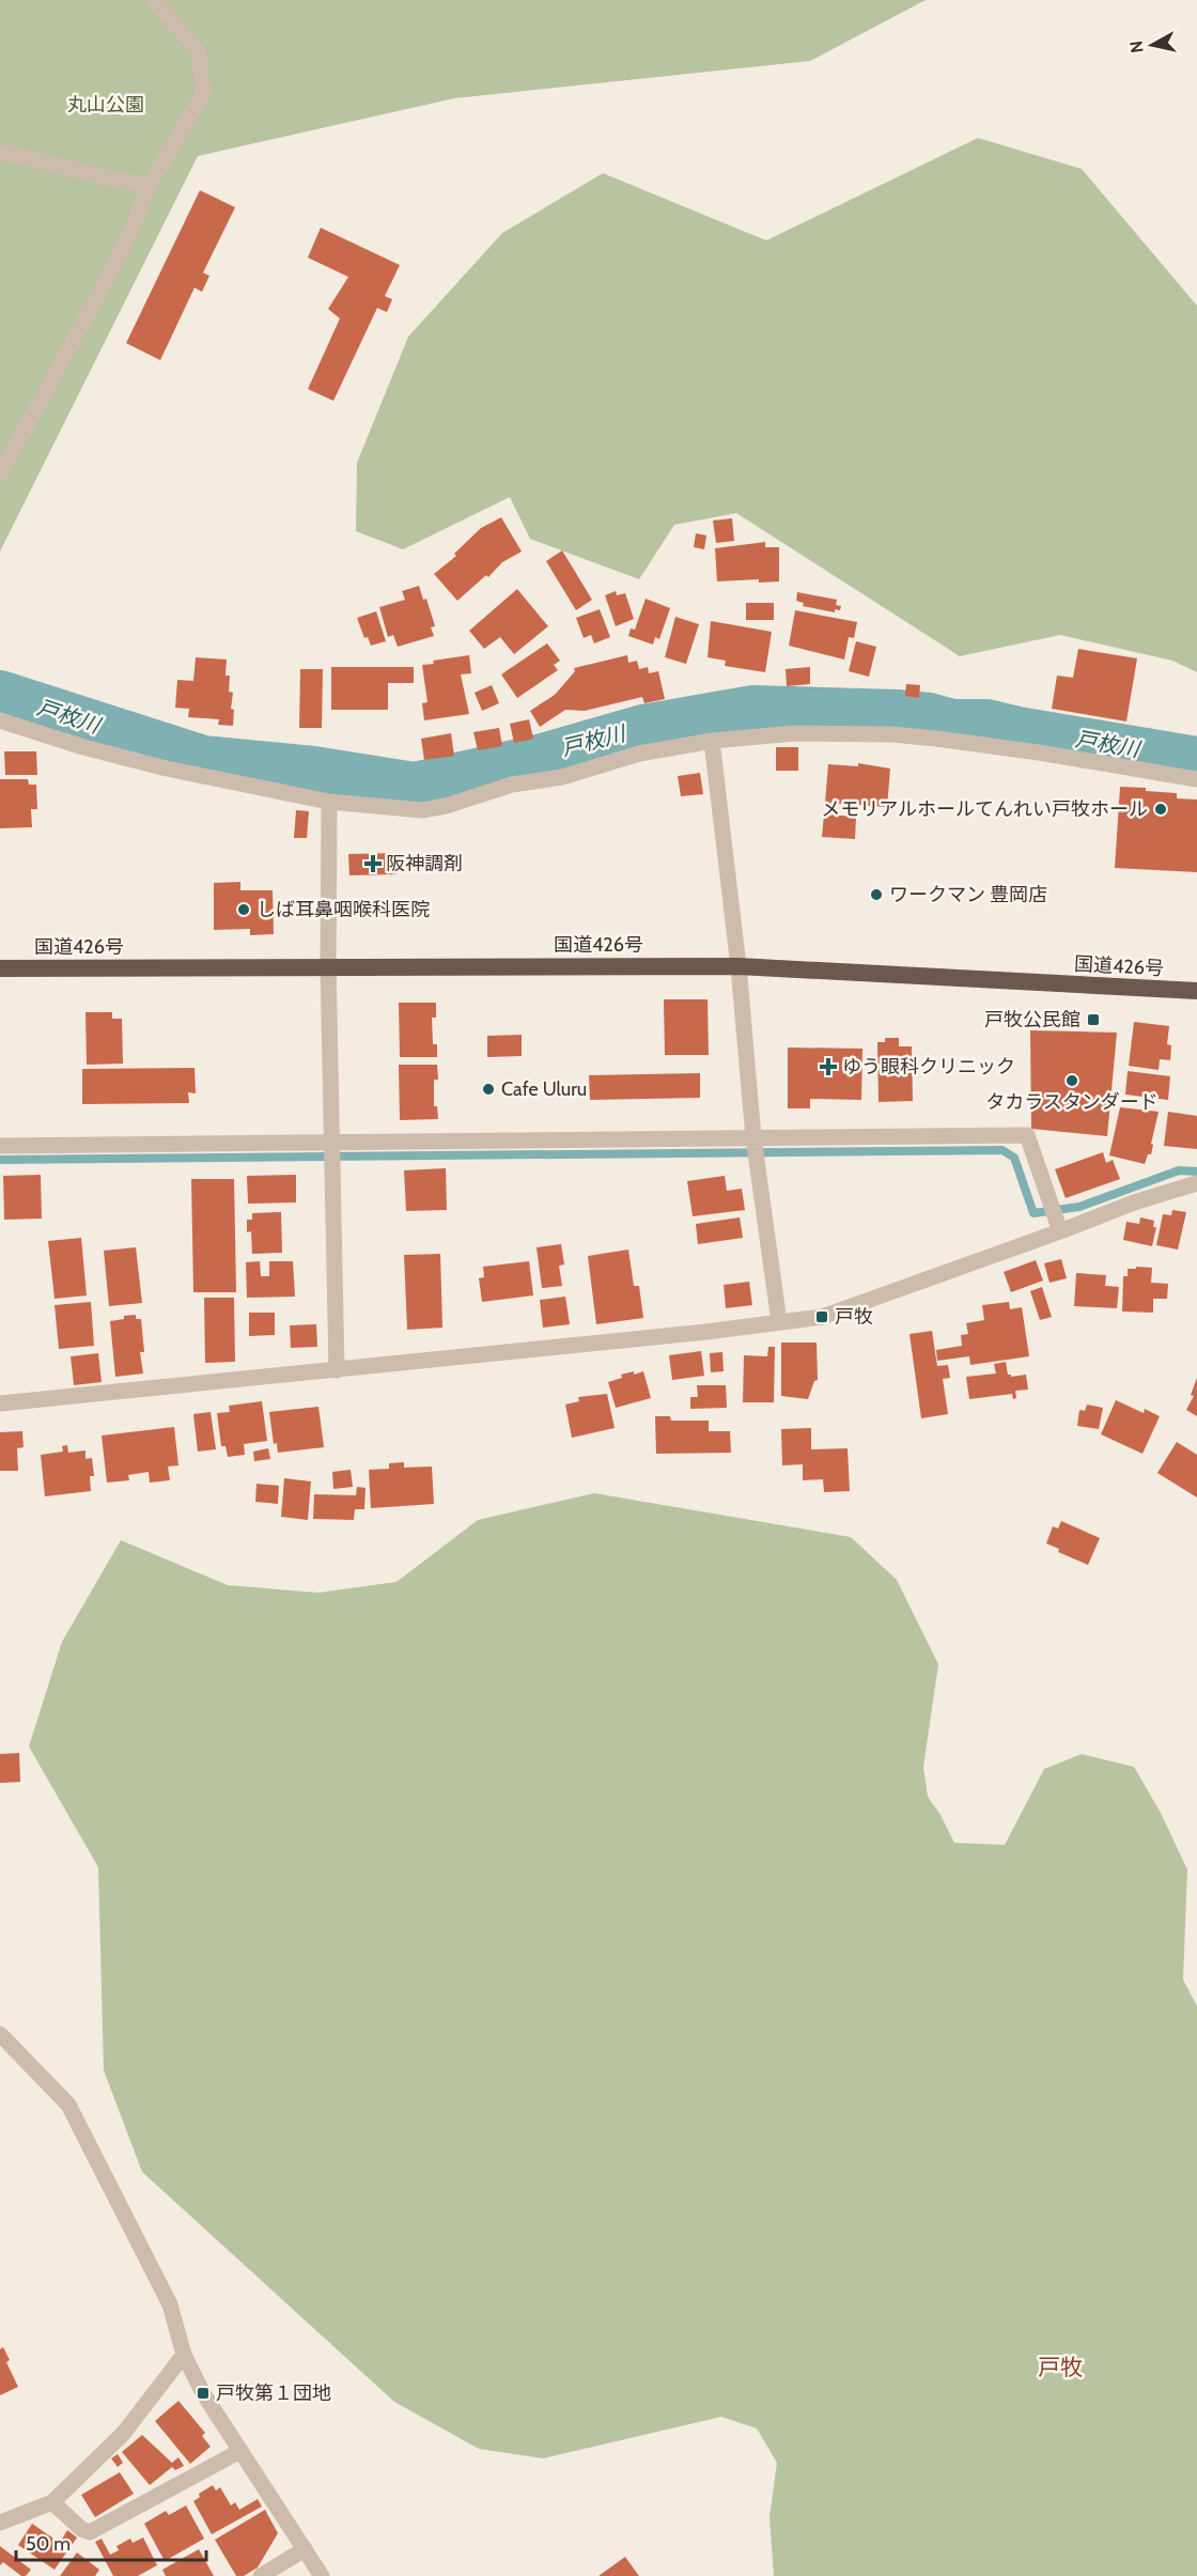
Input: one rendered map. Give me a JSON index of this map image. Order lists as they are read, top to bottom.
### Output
{
  "streets": {
    "highway": ["国道426号"]
  },
  "districts": ["戸牧"],
  "water": ["戸枚川"],
  "parks": ["丸山公園"],
  "places": {
    "other": [
      "メモリアルホールてんれい戸牧ホール",
      "ワークマン 豊岡店",
      "しば耳鼻咽喉科医院",
      "タカラスタンダード",
      "Cafe Uluru"
    ],
    "health": ["阪神調剤", "ゆう眼科クリニック"],
    "transit": ["戸牧公民館", "戸牧", "戸牧第１団地"]
  },
  "scale_bar": "50 m",
  "north": "left"
}
